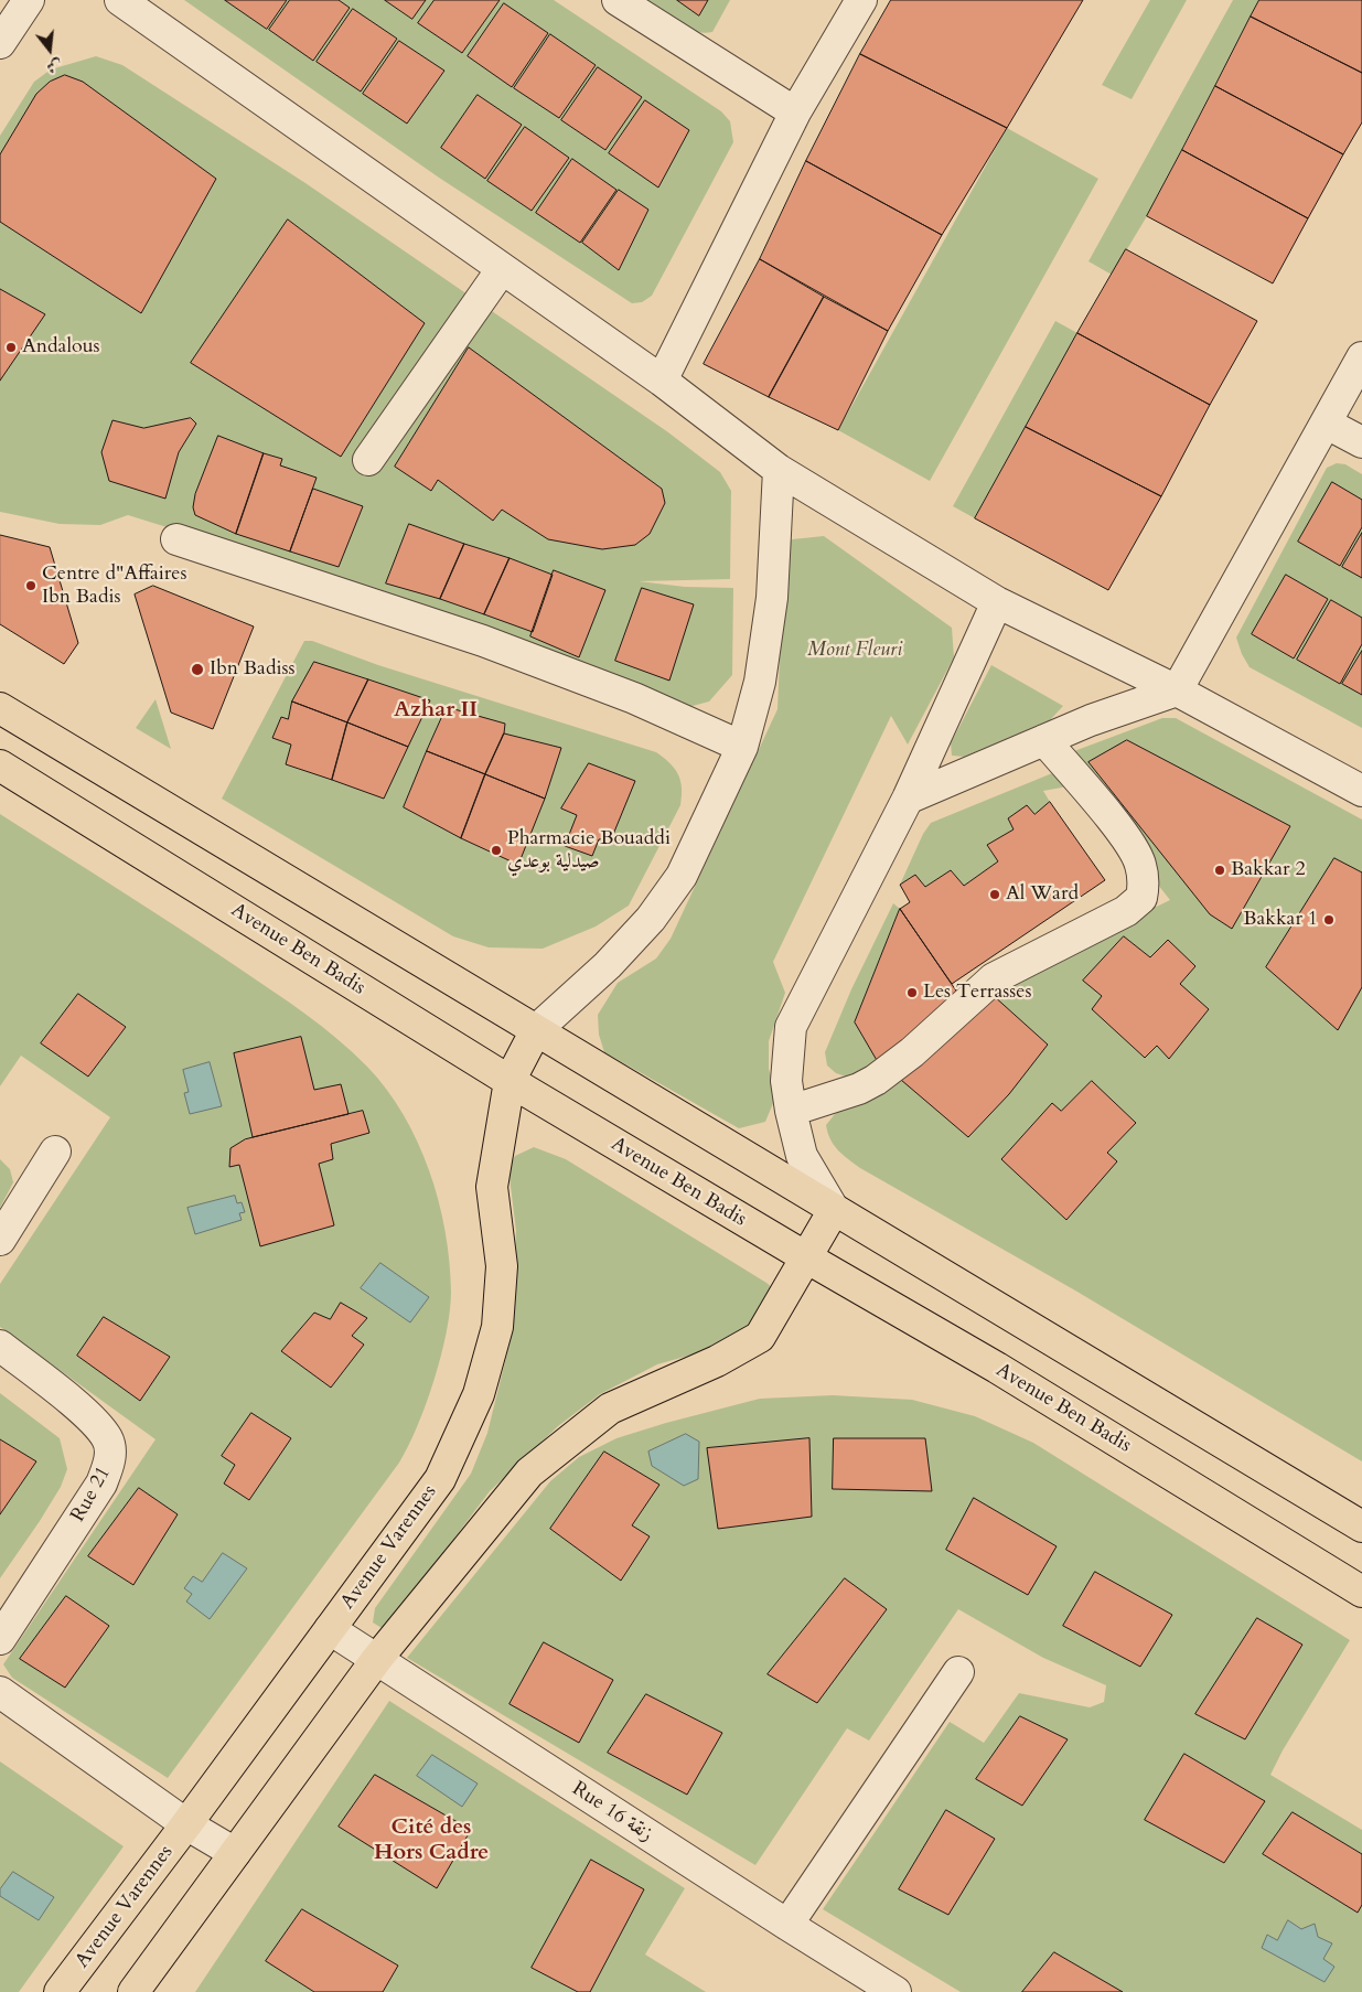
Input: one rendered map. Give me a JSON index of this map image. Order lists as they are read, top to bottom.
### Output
{
  "streets": {
    "main road": ["Avenue Ben Badis", "Avenue Varennes"],
    "street": ["Rue 21", "Rue 16 زنقة"]
  },
  "crossings": [
    ["Avenue Ben Badis", "Avenue Varennes"],
    ["Avenue Varennes", "Rue 16 زنقة"]
  ],
  "districts": ["Azhar II", "Cité des Hors Cadre"],
  "parks": ["Mont Fleuri"],
  "places": [
    "Andalous",
    "Centre d\"Affaires Ibn Badis",
    "Ibn Badiss",
    "Pharmacie Bouaddi صيدلية بوعدي",
    "Bakkar 2",
    "Al Ward",
    "Bakkar 1",
    "Les Terrasses"
  ],
  "north": "bottom"
}
